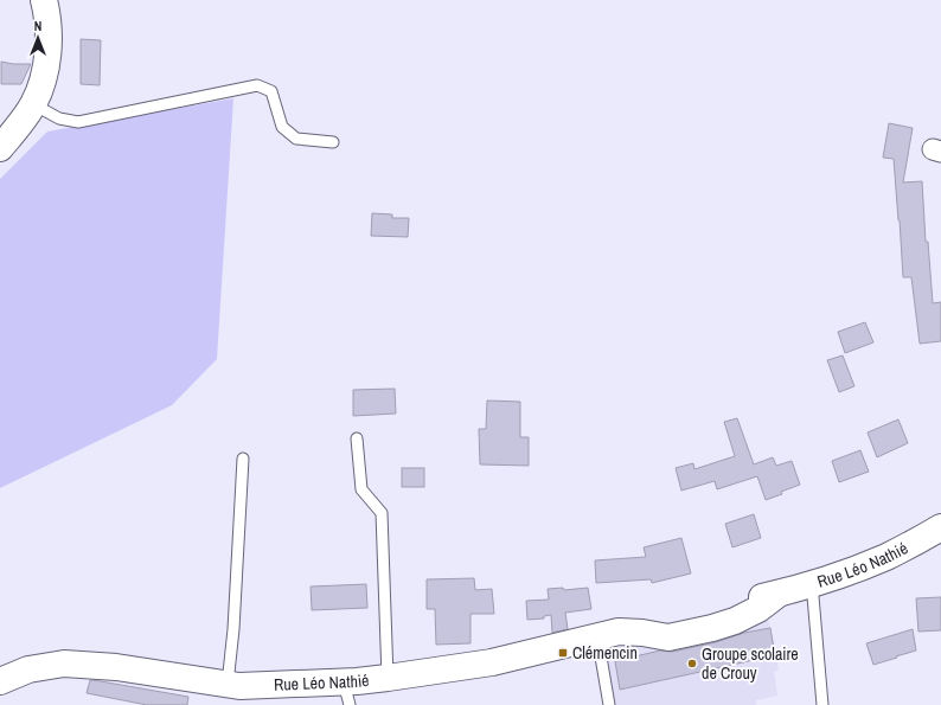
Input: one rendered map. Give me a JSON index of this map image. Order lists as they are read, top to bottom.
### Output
{
  "streets": {
    "main road": ["Rue Léo Nathié"]
  },
  "places": {
    "transit": ["Clémencin"],
    "other": ["Groupe scolaire de Crouy"]
  },
  "north": "top"
}
